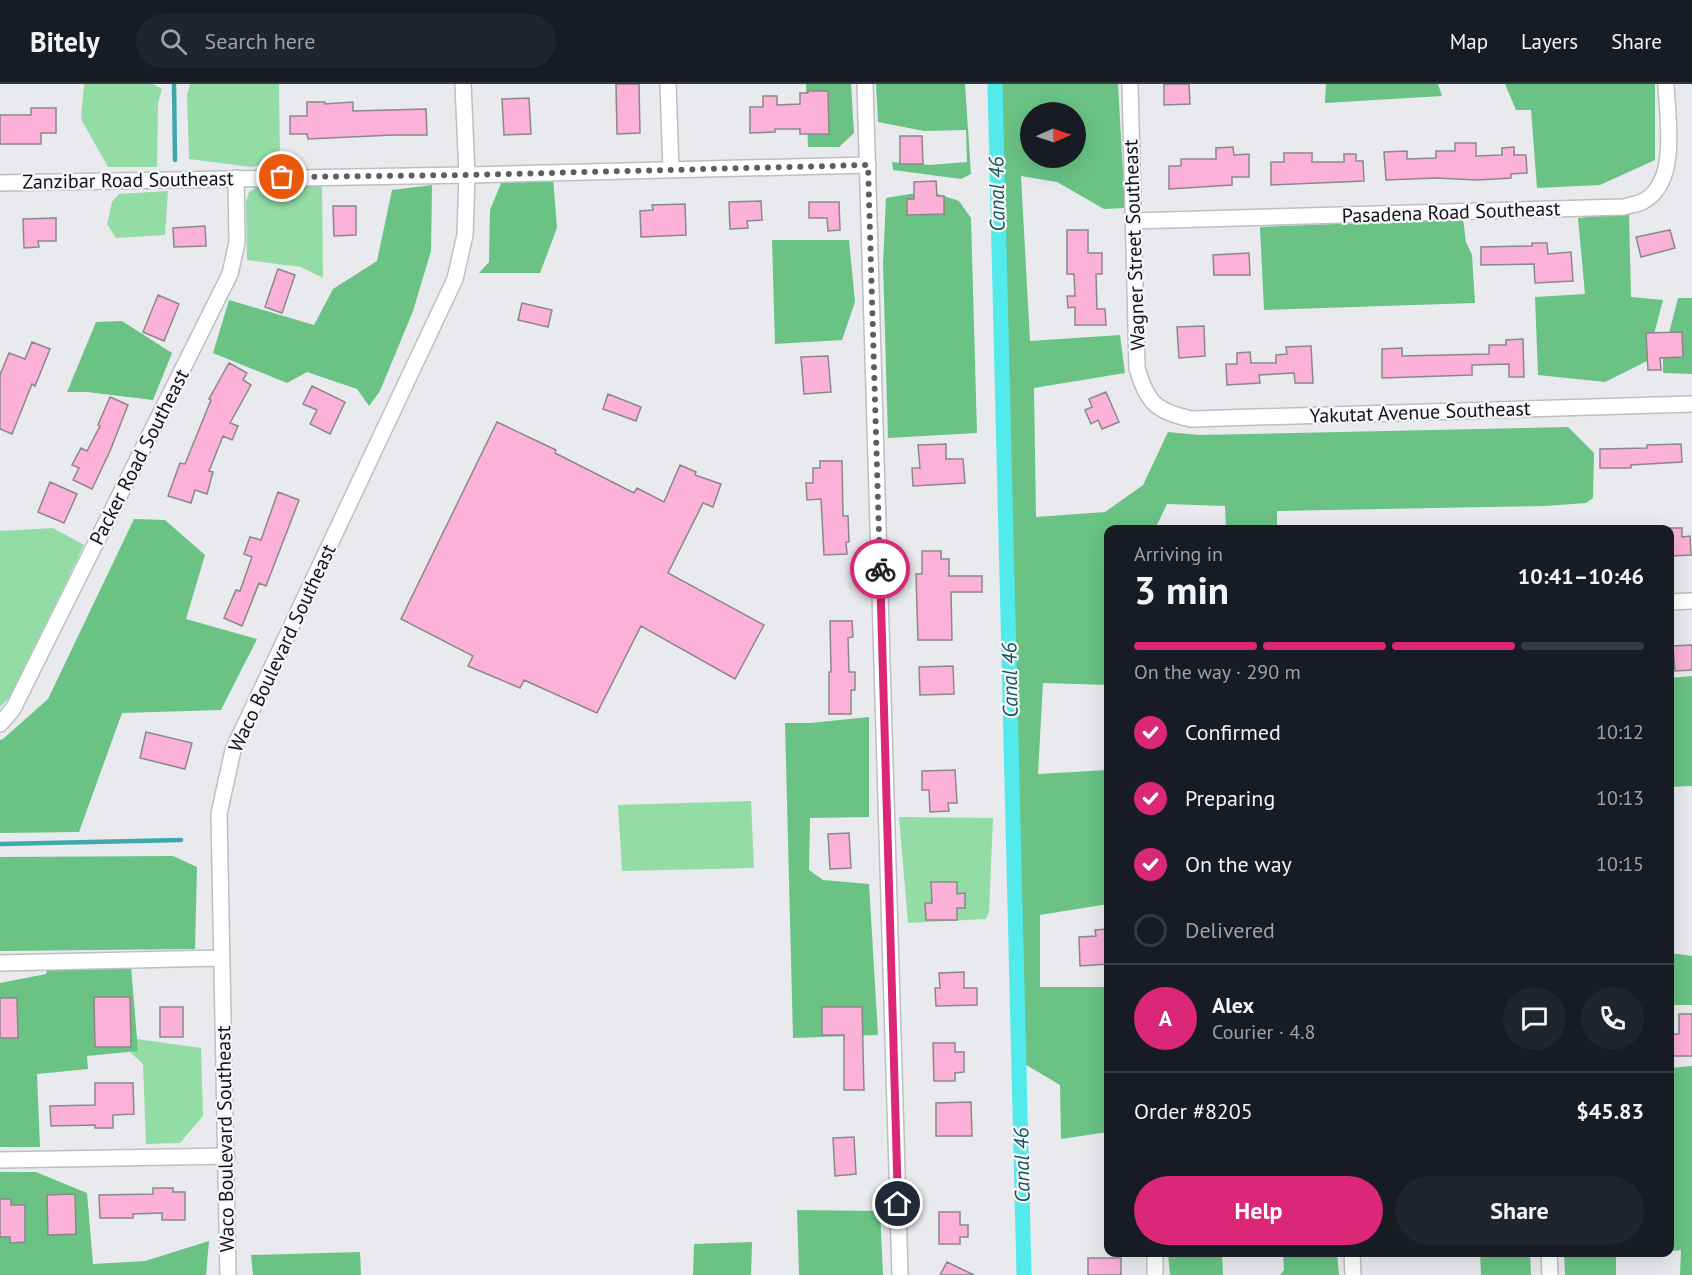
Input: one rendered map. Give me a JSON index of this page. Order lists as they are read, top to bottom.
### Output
{
  "streets": {
    "street": [
      "Zanzibar Road Southeast",
      "Pasadena Road Southeast",
      "Wagner Street Southeast",
      "Yakutat Avenue Southeast",
      "Packer Road Southeast",
      "Waco Boulevard Southeast"
    ]
  },
  "crossings": [
    ["Zanzibar Road Southeast", "Packer Road Southeast"],
    ["Zanzibar Road Southeast", "Waco Boulevard Southeast"],
    ["Pasadena Road Southeast", "Wagner Street Southeast"],
    ["Wagner Street Southeast", "Yakutat Avenue Southeast"]
  ],
  "water": ["Canal 46"],
  "north": "right",
  "page": {
    "header": "Bitely",
    "search": "Search here",
    "nav": ["Map", "Layers", "Share"],
    "heading": ["3 min", "Arriving in", "10:41–10:46"],
    "panel": [
      "Alex",
      "Courier · 4.8",
      "Order #8205",
      "$45.83"
    ],
    "bar": "On the way · 290 m",
    "list": [
      ["Confirmed", "10:12"],
      ["Preparing", "10:13"],
      ["On the way", "10:15"],
      "Delivered"
    ],
    "round": "A",
    "buttons": ["Help", "Share"]
  }
}
